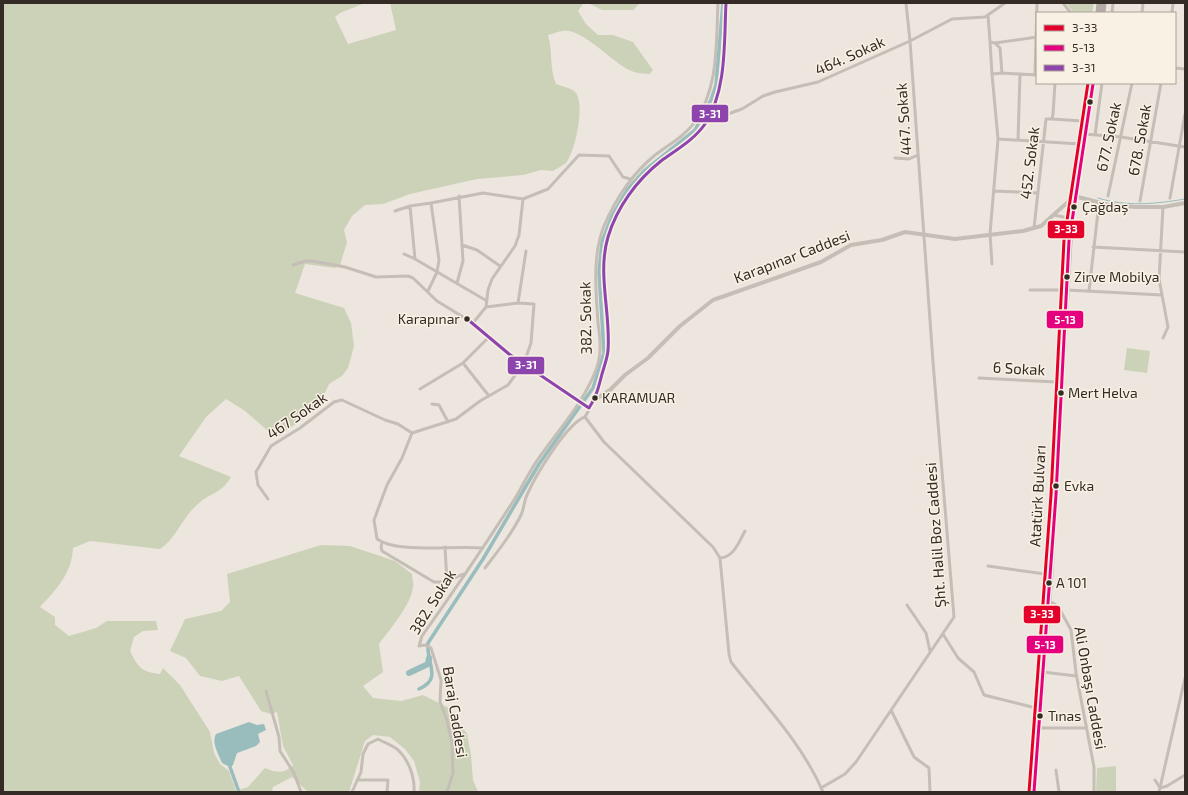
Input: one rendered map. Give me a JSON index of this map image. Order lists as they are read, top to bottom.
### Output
{
  "streets": {
    "main road": ["Atatürk Bulvarı"],
    "street": [
      "464. Sokak",
      "447. Sokak",
      "677. Sokak",
      "678. Sokak",
      "452. Sokak",
      "Karapınar Caddesi",
      "382. Sokak",
      "6 Sokak",
      "467 Sokak",
      "Şht. Halil Boz Caddesi",
      "Ali Onbaşı Caddesi",
      "Baraj Caddesi"
    ]
  },
  "crossings": [
    ["464. Sokak", "447. Sokak"],
    ["464. Sokak", "382. Sokak"],
    ["447. Sokak", "Karapınar Caddesi"],
    ["447. Sokak", "Şht. Halil Boz Caddesi"],
    ["452. Sokak", "Karapınar Caddesi"],
    ["Karapınar Caddesi", "Atatürk Bulvarı"],
    ["Karapınar Caddesi", "Şht. Halil Boz Caddesi"],
    ["382. Sokak", "Baraj Caddesi"],
    ["6 Sokak", "Atatürk Bulvarı"],
    ["Atatürk Bulvarı", "Ali Onbaşı Caddesi"]
  ],
  "places": [
    "Çağdaş",
    "Zirve Mobilya",
    "Karapınar",
    "Mert Helva",
    "KARAMUAR",
    "Evka",
    "A 101",
    "Tınas"
  ],
  "lines": ["transit line 3-31", "transit line 3-33", "transit line 5-13"],
  "legend": ["3-33", "5-13", "3-31"]
}
